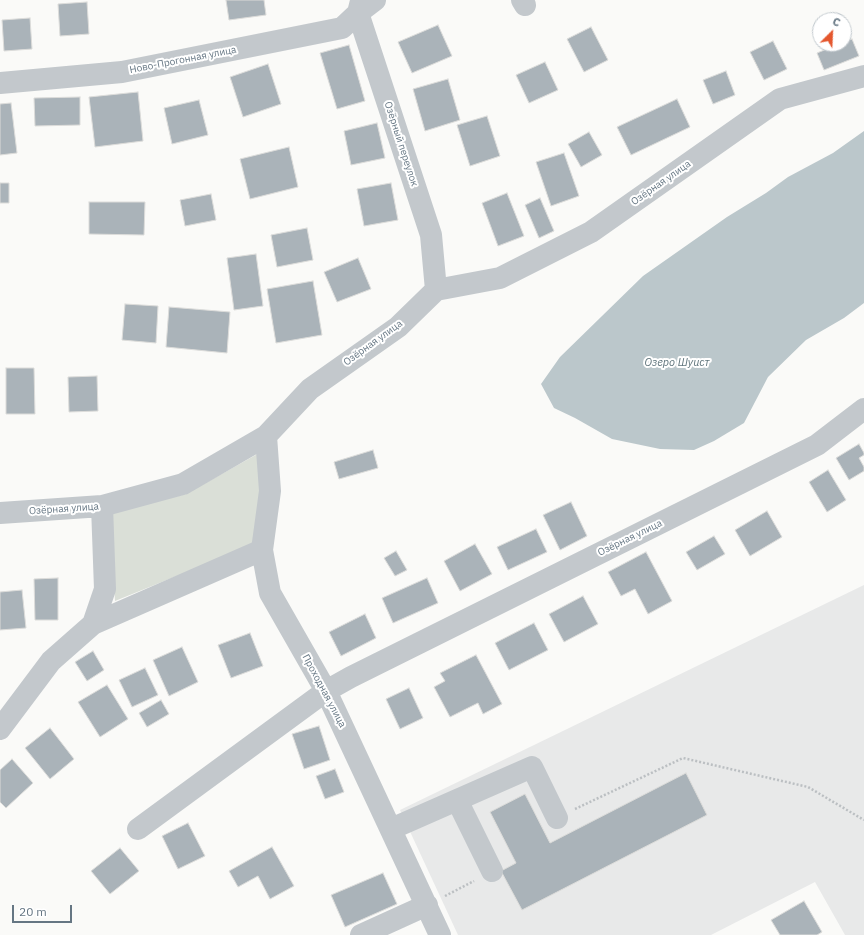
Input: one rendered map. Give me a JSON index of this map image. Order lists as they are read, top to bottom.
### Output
{
  "streets": {
    "street": [
      "Ново-Прогонная улица",
      "Озёрный переулок",
      "Озёрная улица",
      "Проходная улица"
    ]
  },
  "crossings": [
    ["Ново-Прогонная улица", "Озёрный переулок"],
    ["Озёрный переулок", "Озёрная улица"],
    ["Озёрная улица", "Проходная улица"]
  ],
  "water": ["Озеро Шуист"],
  "scale_bar": "20 m",
  "north": "top right"
}
